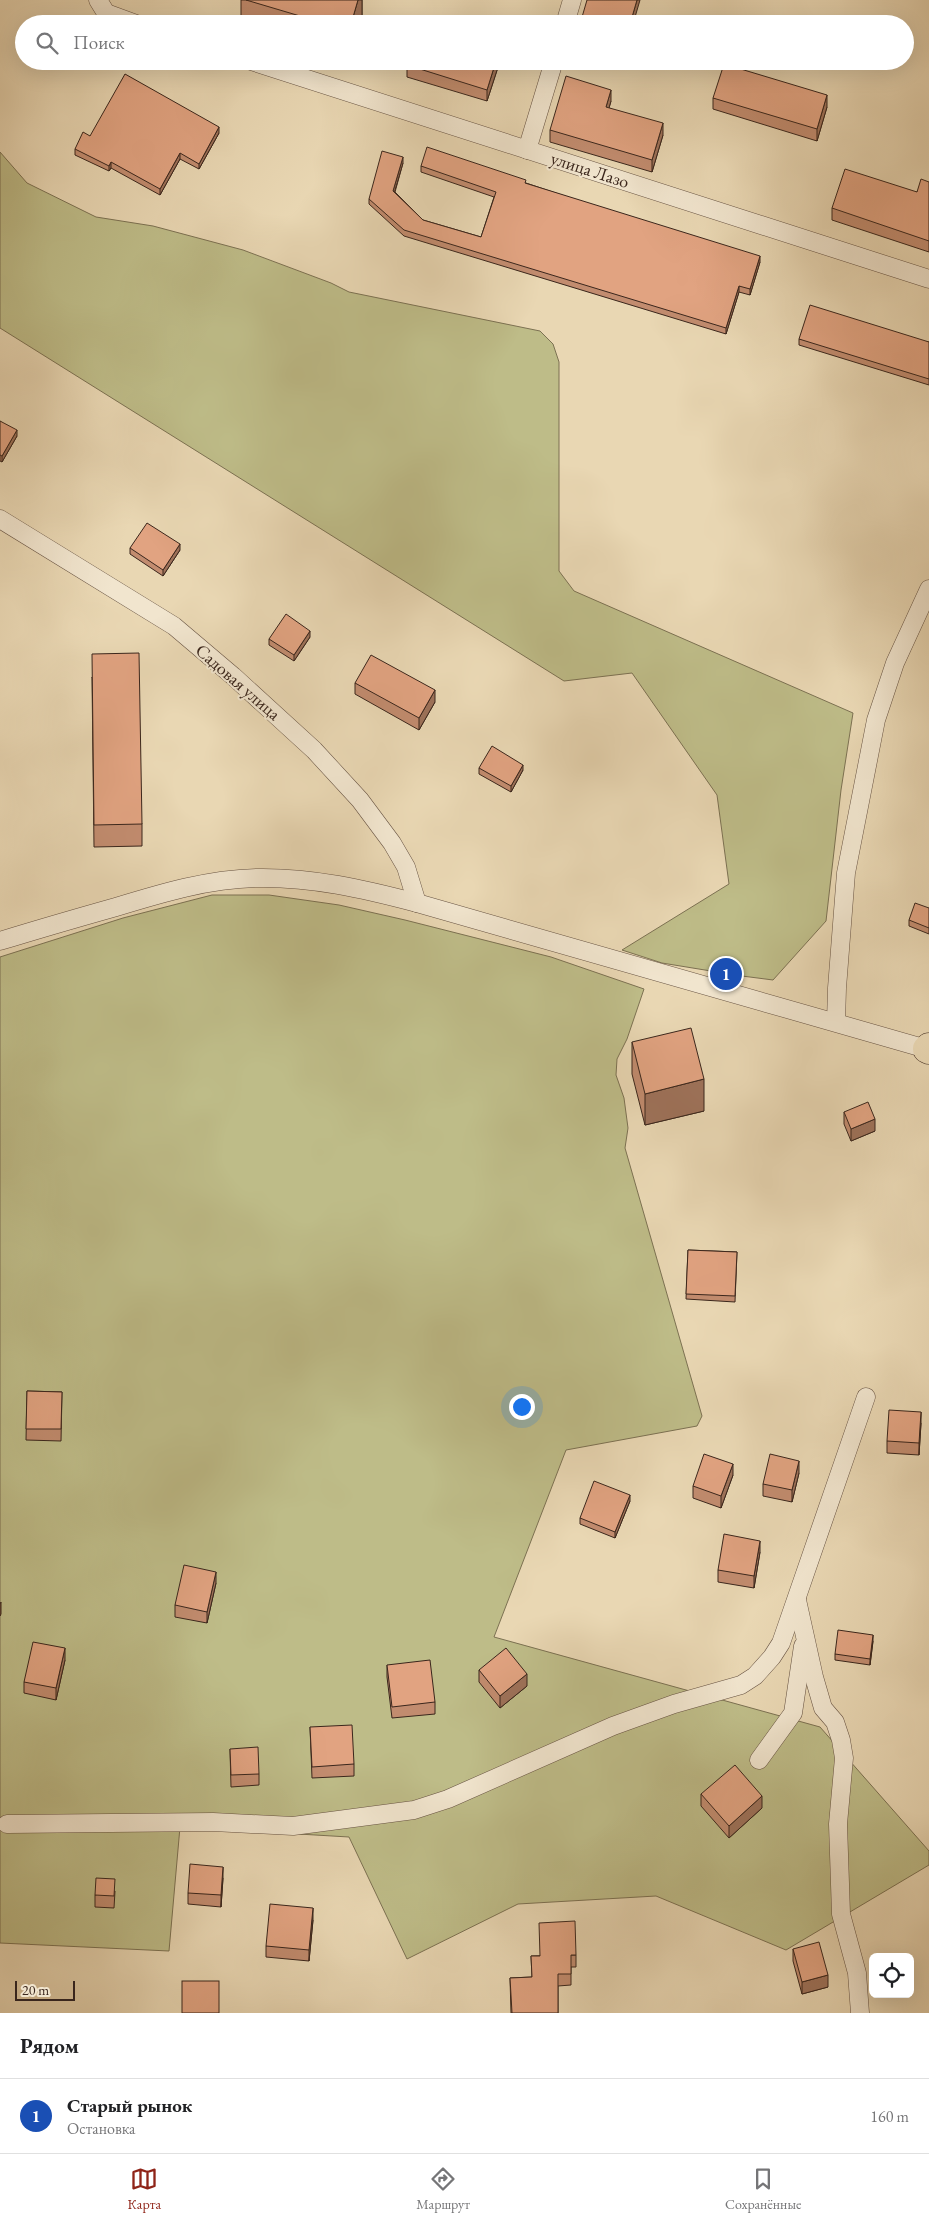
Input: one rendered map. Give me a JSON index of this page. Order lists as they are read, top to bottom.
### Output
{
  "streets": {
    "street": ["улица Лазо", "Садовая улица"]
  },
  "scale_bar": "20 m",
  "page": {
    "search": "Поиск",
    "pins": "1",
    "scale": "20 m",
    "heading": "Рядом",
    "list": [
      {
        "mark": "1",
        "name": "Старый рынок",
        "note": "Остановка",
        "value": "160 m"
      }
    ],
    "nav": ["Карта", "Маршрут", "Сохранённые"]
  }
}
